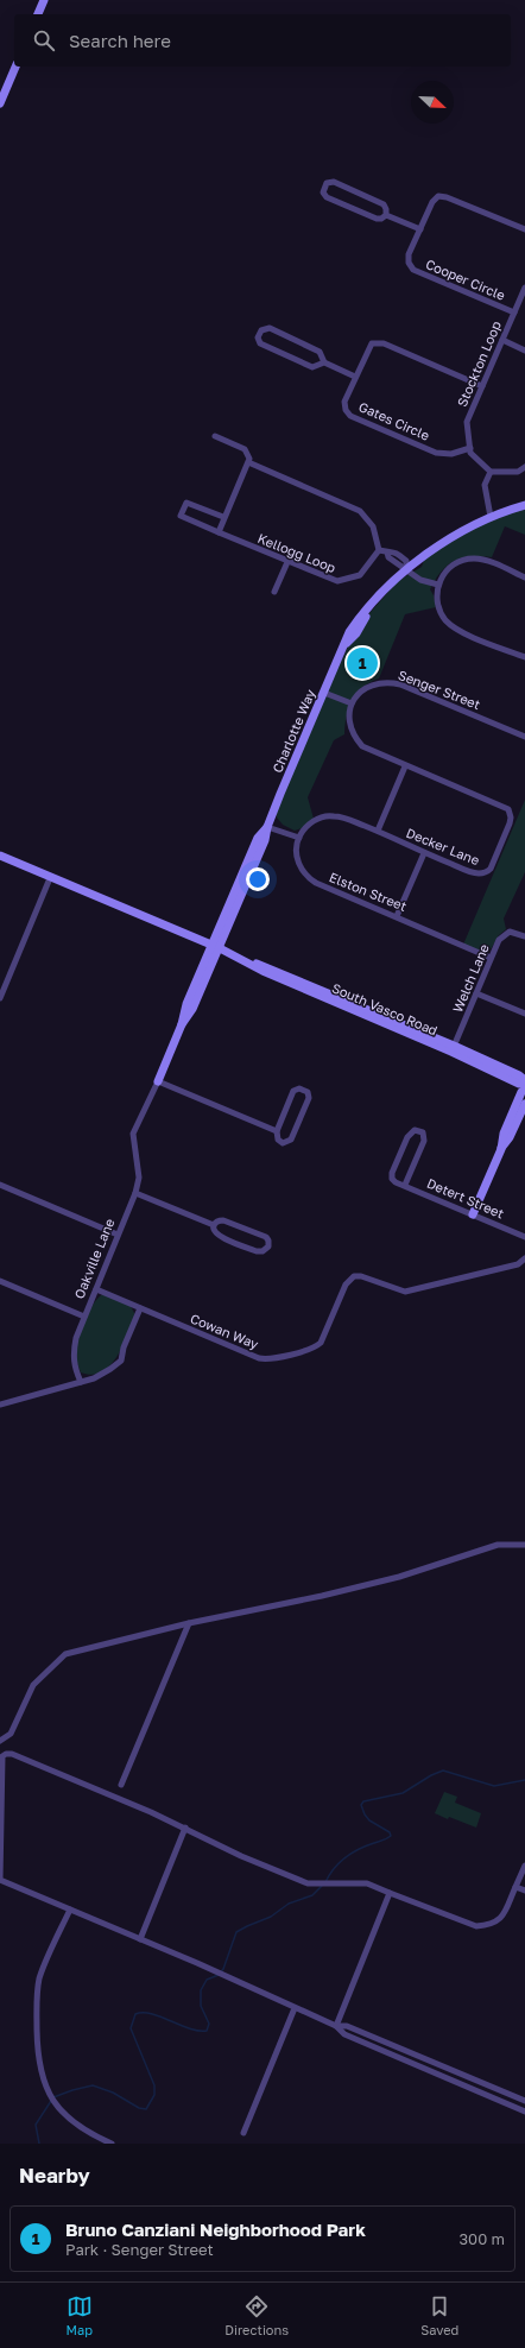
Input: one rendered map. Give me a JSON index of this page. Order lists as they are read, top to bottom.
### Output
{
  "streets": {
    "street": [
      "Cooper Circle",
      "Stockton Loop",
      "Gates Circle",
      "Kellogg Loop",
      "Senger Street",
      "Charlotte Way",
      "Decker Lane",
      "Elston Street",
      "Welch Lane",
      "South Vasco Road",
      "Detert Street",
      "Oakville Lane",
      "Cowan Way"
    ]
  },
  "crossings": [
    ["Cooper Circle", "Stockton Loop"],
    ["Stockton Loop", "Gates Circle"],
    ["Senger Street", "Decker Lane"],
    ["Charlotte Way", "South Vasco Road"],
    ["Charlotte Way", "Oakville Lane"],
    ["Decker Lane", "Elston Street"],
    ["Elston Street", "Welch Lane"],
    ["Welch Lane", "South Vasco Road"],
    ["South Vasco Road", "Oakville Lane"],
    ["Oakville Lane", "Cowan Way"]
  ],
  "north": "bottom right",
  "page": {
    "search": "Search here",
    "pins": "1",
    "heading": "Nearby",
    "list": [
      {
        "mark": "1",
        "name": "Bruno Canziani Neighborhood Park",
        "note": "Park · Senger Street",
        "value": "300 m"
      }
    ],
    "nav": ["Map", "Directions", "Saved"]
  }
}
